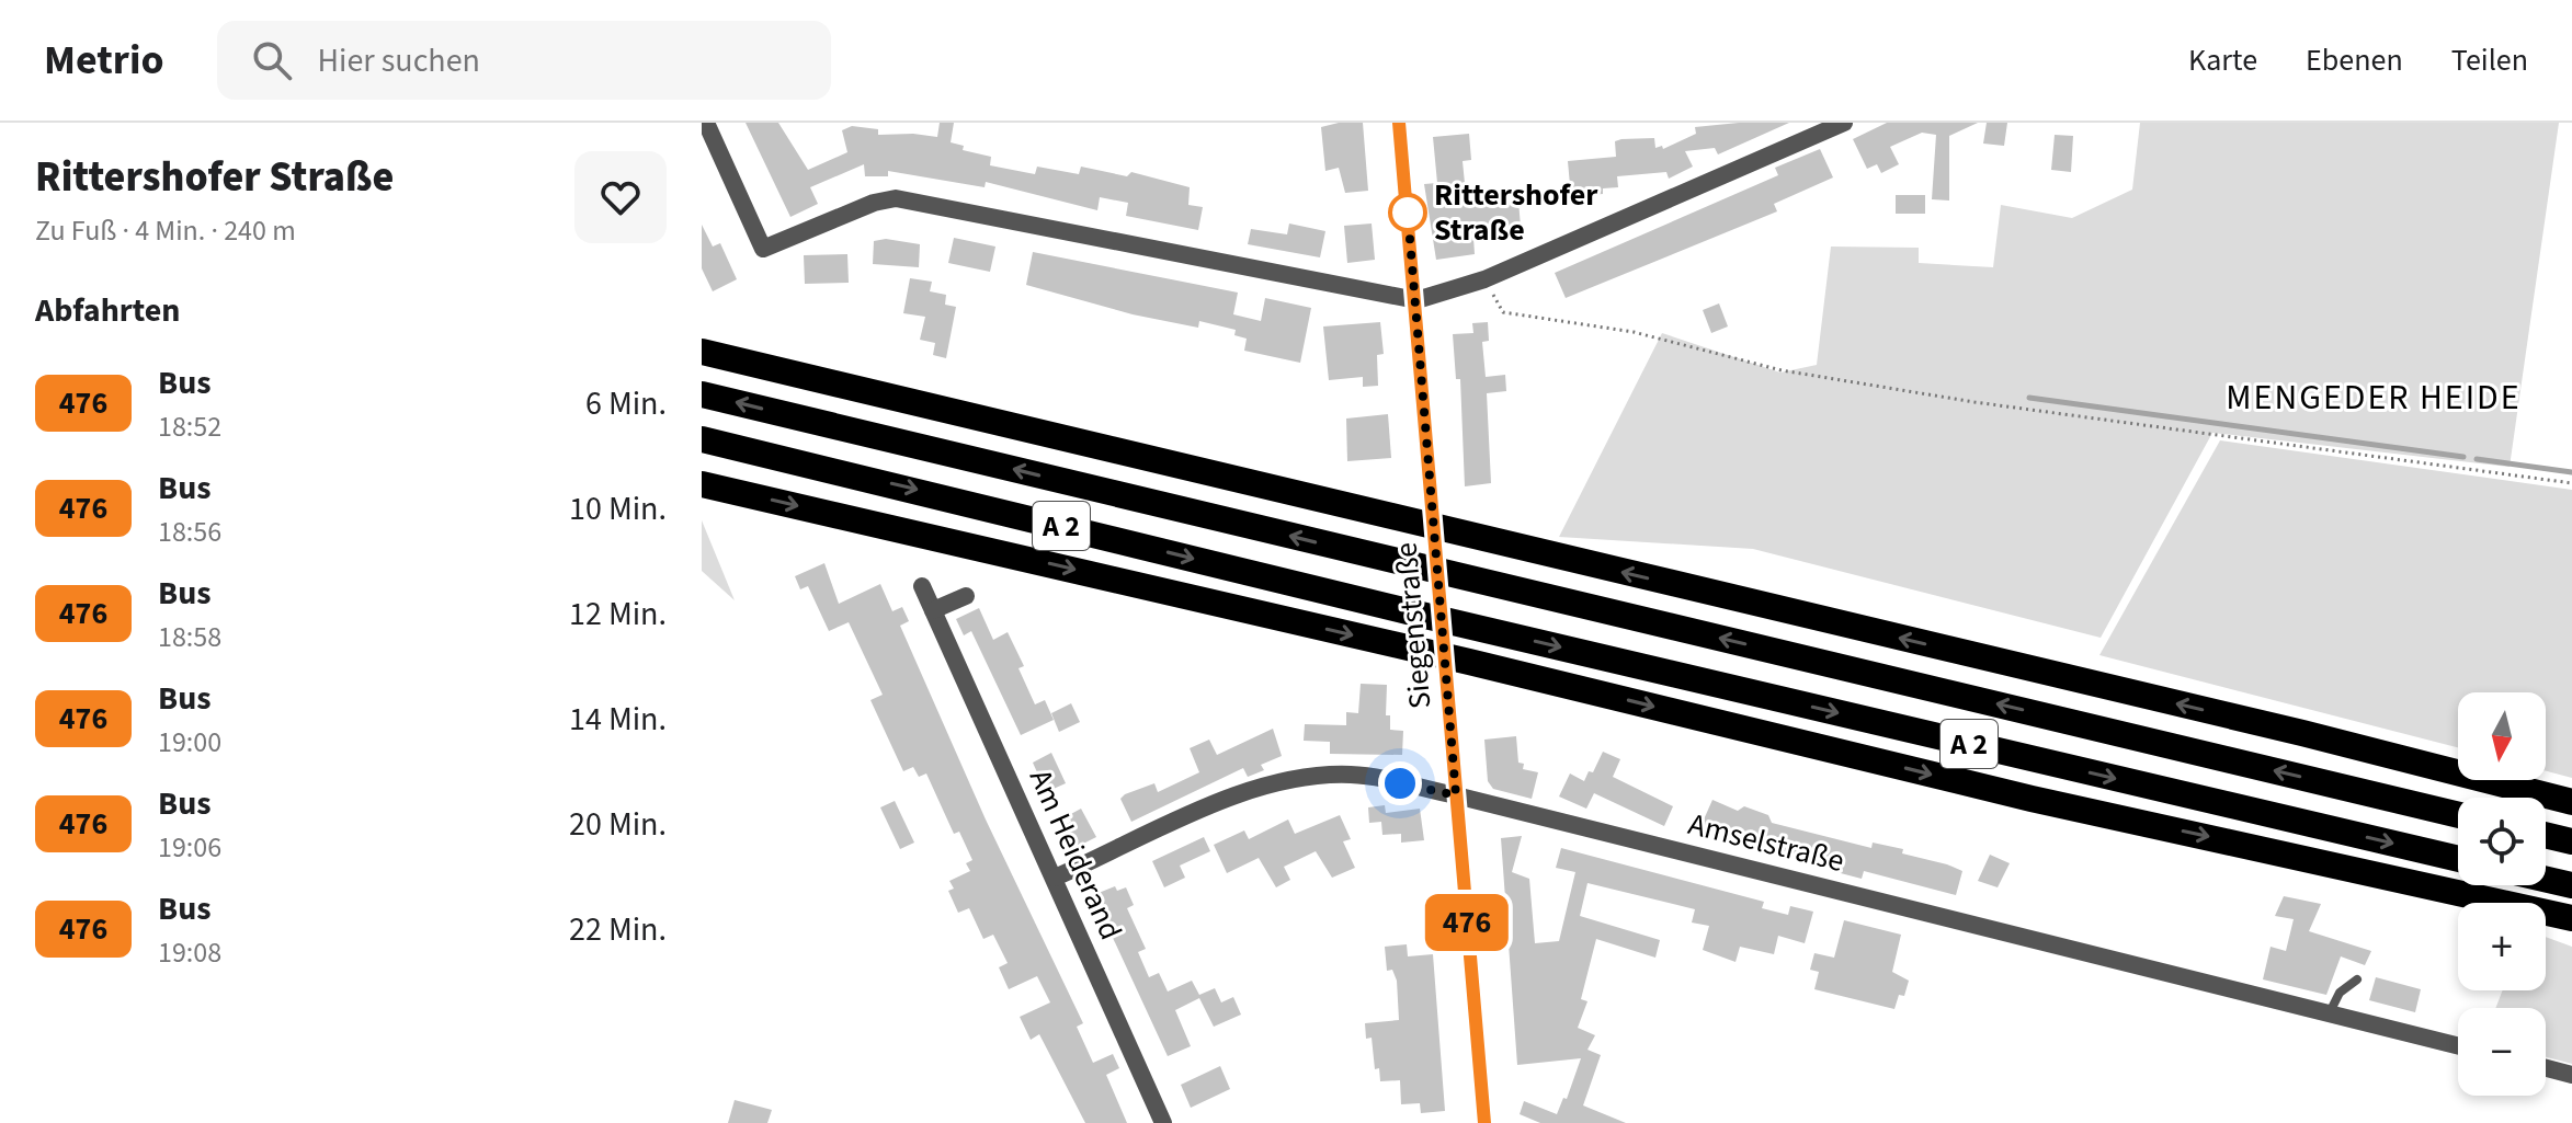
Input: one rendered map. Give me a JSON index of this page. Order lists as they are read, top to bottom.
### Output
{
  "streets": {
    "highway": ["A 2"],
    "street": ["Siegenstraße", "Amselstraße", "Am Heiderand"]
  },
  "crossings": [
    ["Siegenstraße", "Amselstraße"],
    ["Amselstraße", "Am Heiderand"]
  ],
  "districts": ["MENGEDER HEIDE"],
  "places": ["Rittershofer Straße"],
  "lines": ["bus line 476"],
  "north": "bottom",
  "page": {
    "header": "Metrio",
    "search": "Hier suchen",
    "nav": ["Karte", "Ebenen", "Teilen"],
    "heading": [
      ["Rittershofer Straße", "Zu Fuß · 4 Min. · 240 m"],
      "Abfahrten"
    ],
    "on_map": "476",
    "list": [
      {
        "mark": "476",
        "name": "Bus",
        "note": "18:52",
        "value": "6 Min."
      },
      {
        "mark": "476",
        "name": "Bus",
        "note": "18:56",
        "value": "10 Min."
      },
      {
        "mark": "476",
        "name": "Bus",
        "note": "18:58",
        "value": "12 Min."
      },
      {
        "mark": "476",
        "name": "Bus",
        "note": "19:00",
        "value": "14 Min."
      },
      {
        "mark": "476",
        "name": "Bus",
        "note": "19:06",
        "value": "20 Min."
      },
      {
        "mark": "476",
        "name": "Bus",
        "note": "19:08",
        "value": "22 Min."
      }
    ],
    "map_buttons": ["+", "−"]
  }
}
